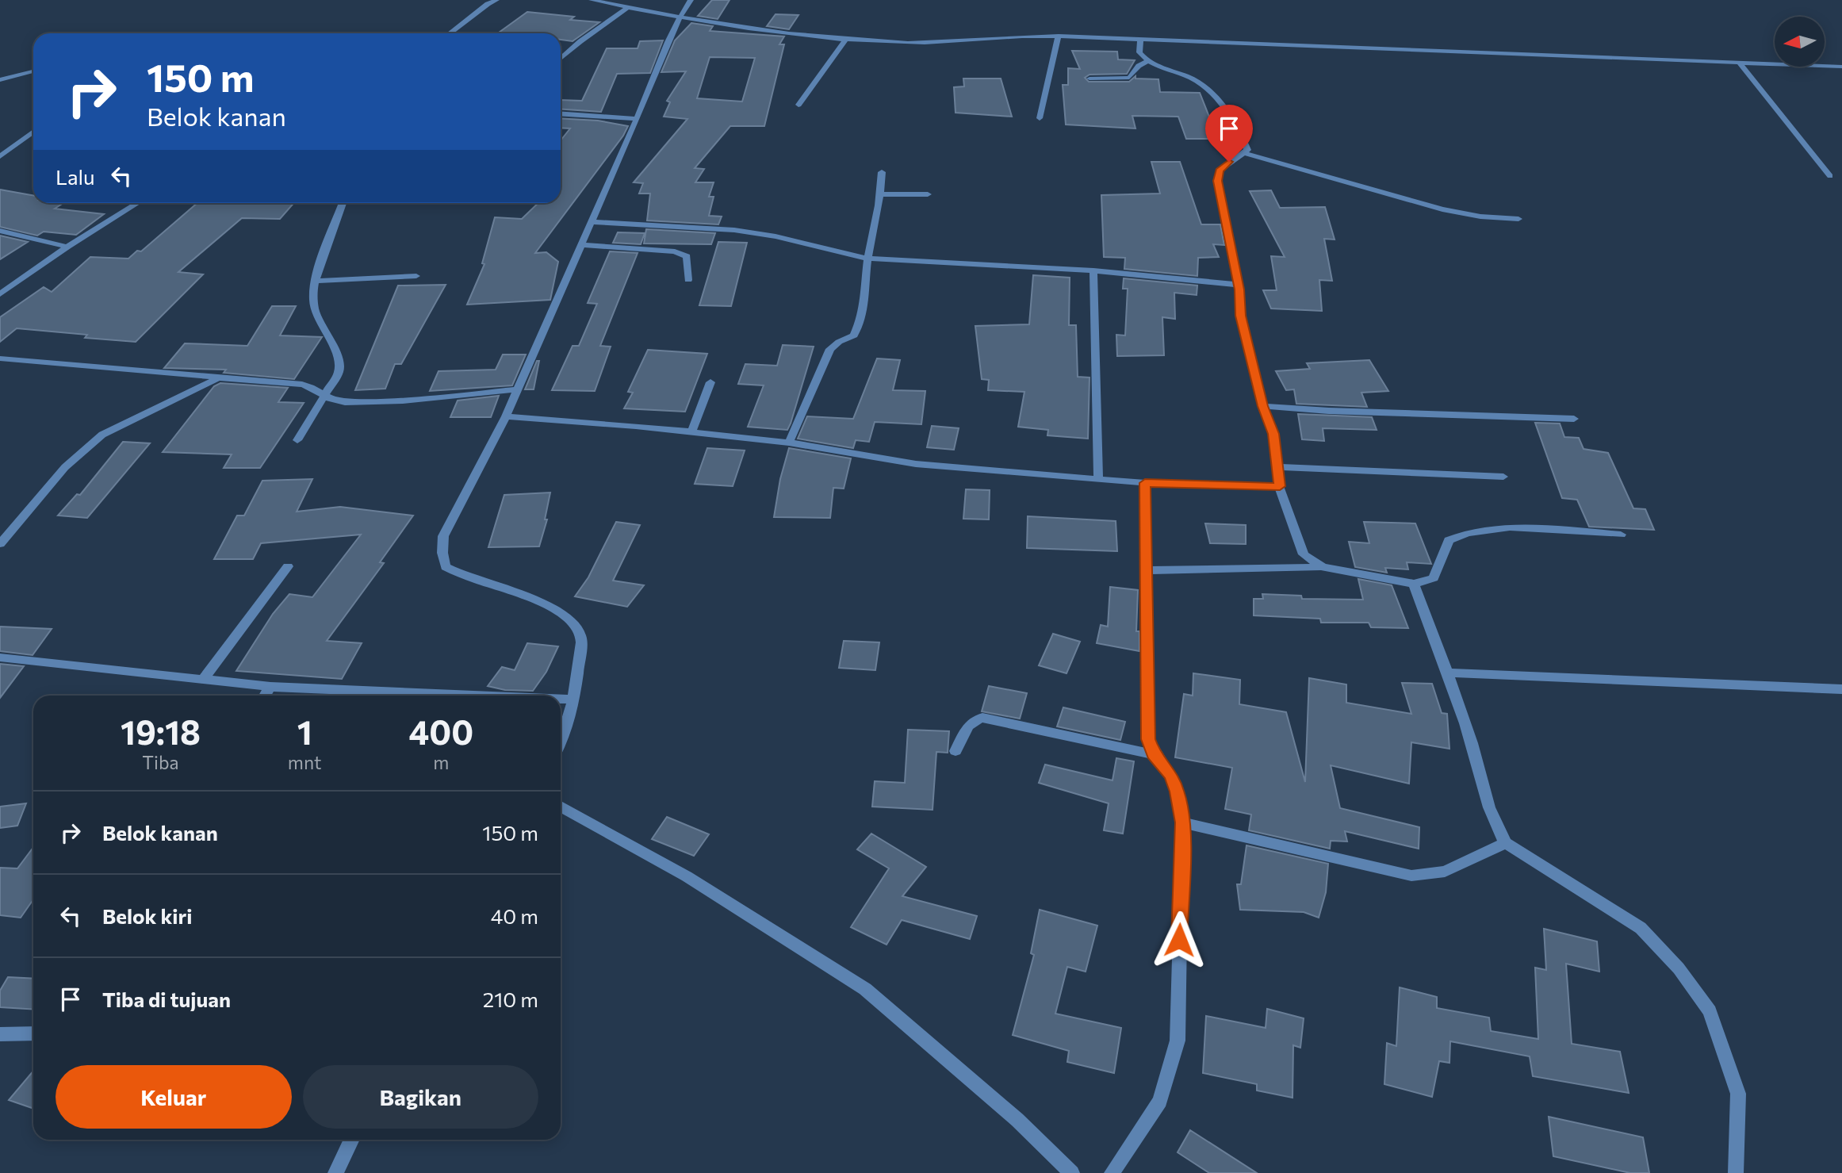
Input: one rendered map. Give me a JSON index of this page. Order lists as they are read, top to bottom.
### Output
{
  "north": "left",
  "page": {
    "turn": ["150 m", "Belok kanan"],
    "then": "Lalu",
    "eta": [
      "19:18",
      "Tiba",
      "1",
      "mnt",
      "400",
      "m"
    ],
    "list": [
      {
        "name": "Belok kanan",
        "value": "150 m"
      },
      {
        "name": "Belok kiri",
        "value": "40 m"
      },
      {
        "name": "Tiba di tujuan",
        "value": "210 m"
      }
    ],
    "buttons": ["Keluar", "Bagikan"]
  }
}
